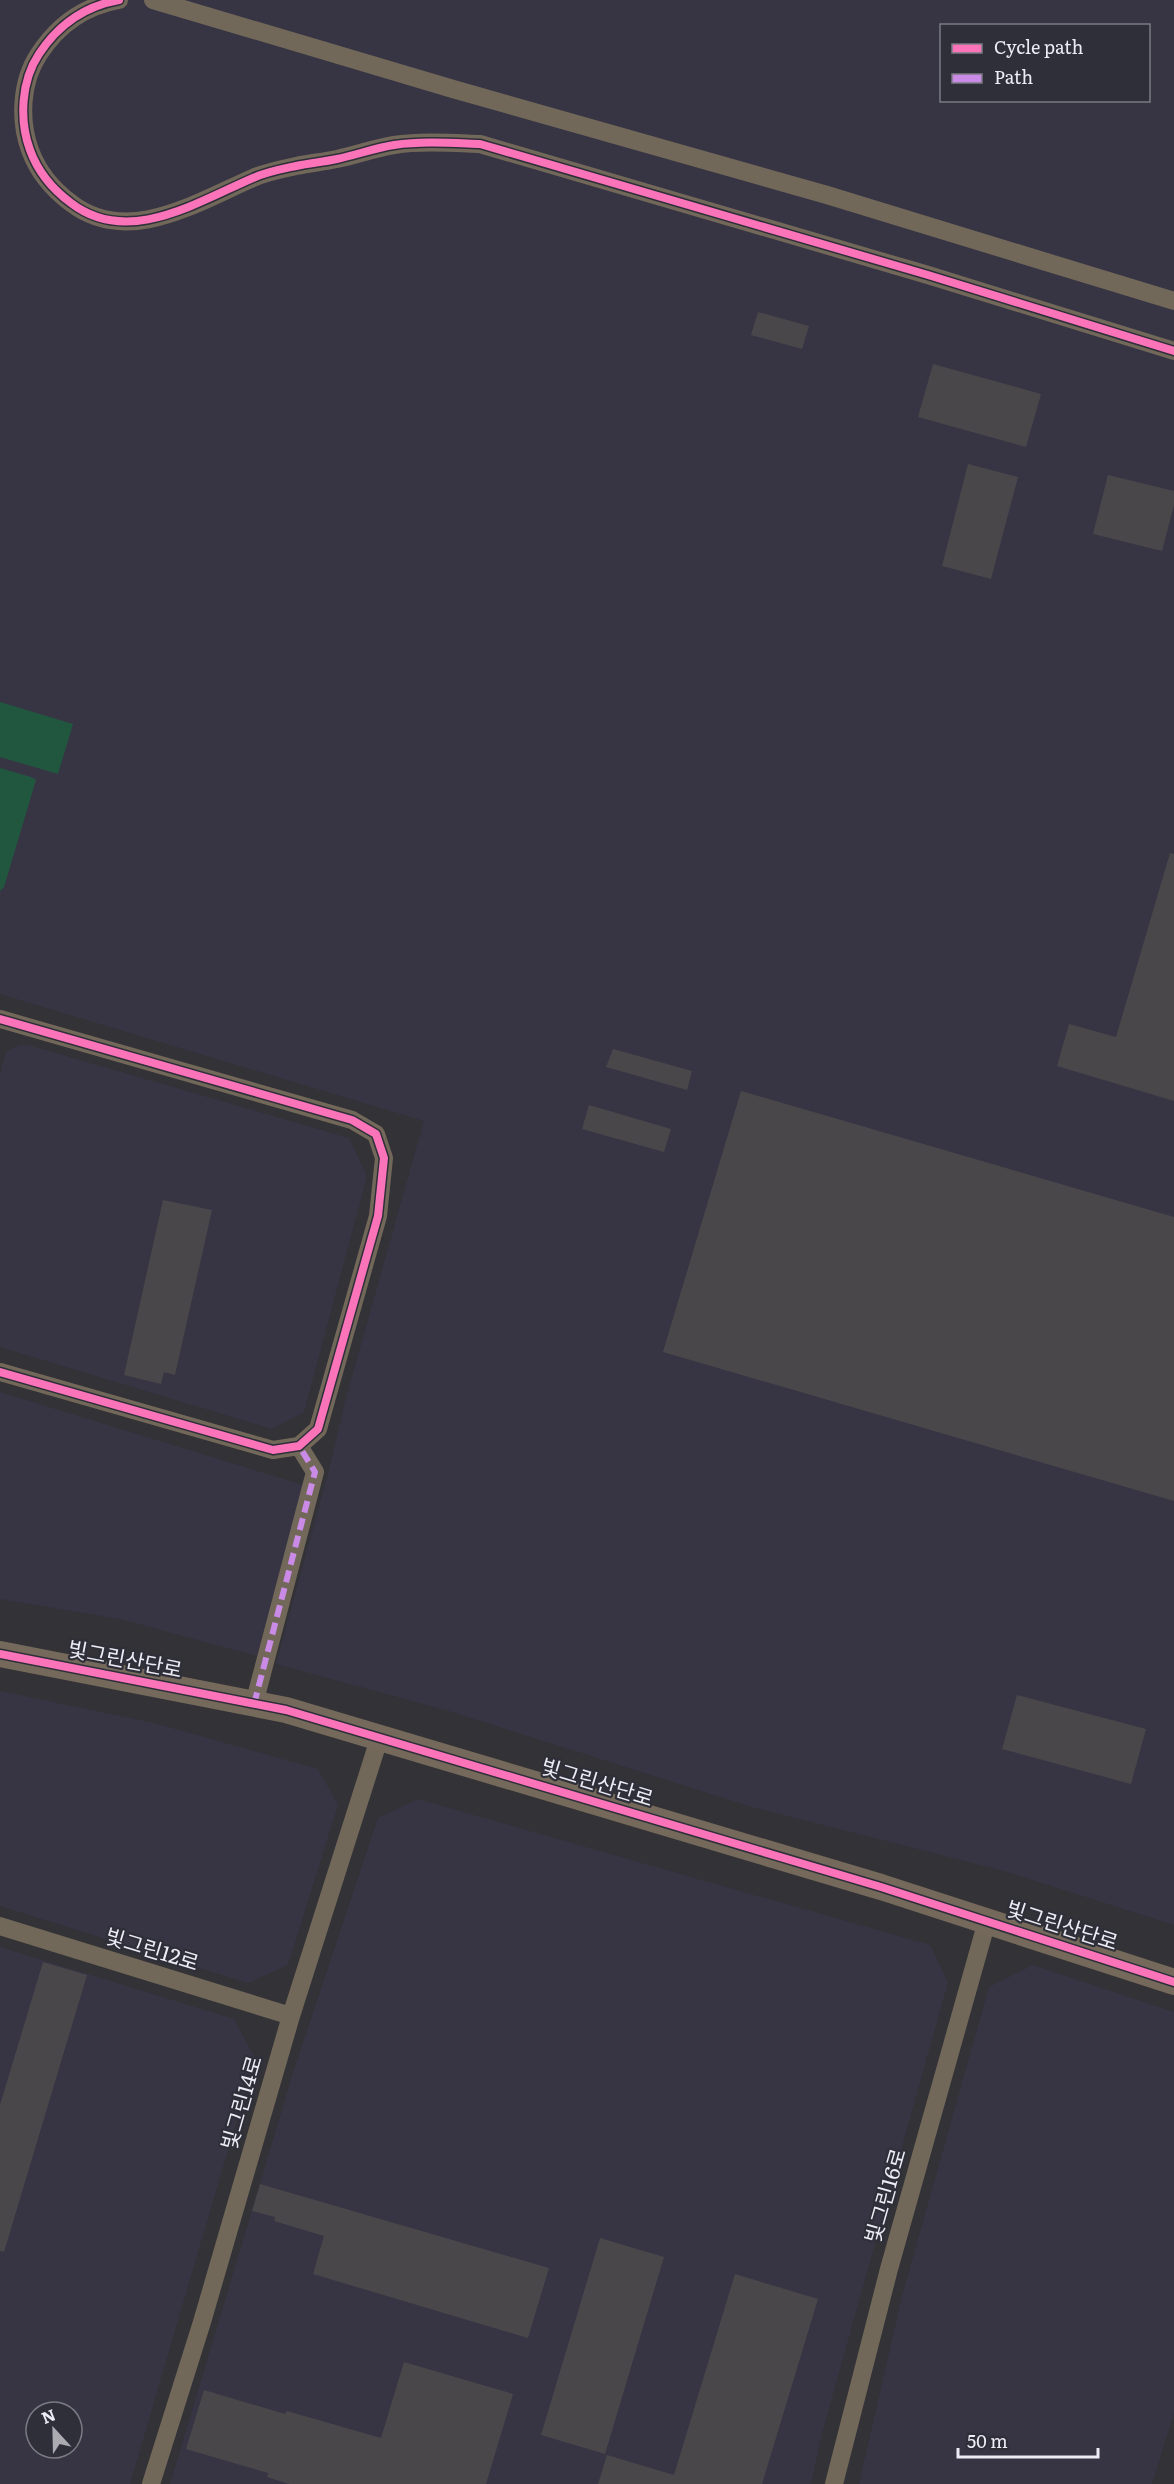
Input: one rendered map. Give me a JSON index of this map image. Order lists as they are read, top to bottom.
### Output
{
  "streets": {
    "street": [
      "빛그린산단로",
      "빛그린12로",
      "빛그린14로",
      "빛그린16로"
    ]
  },
  "crossings": [
    ["빛그린산단로", "빛그린14로"],
    ["빛그린산단로", "빛그린16로"],
    ["빛그린12로", "빛그린14로"]
  ],
  "legend": ["Cycle path", "Path"],
  "scale_bar": "50 m",
  "north": "top"
}
